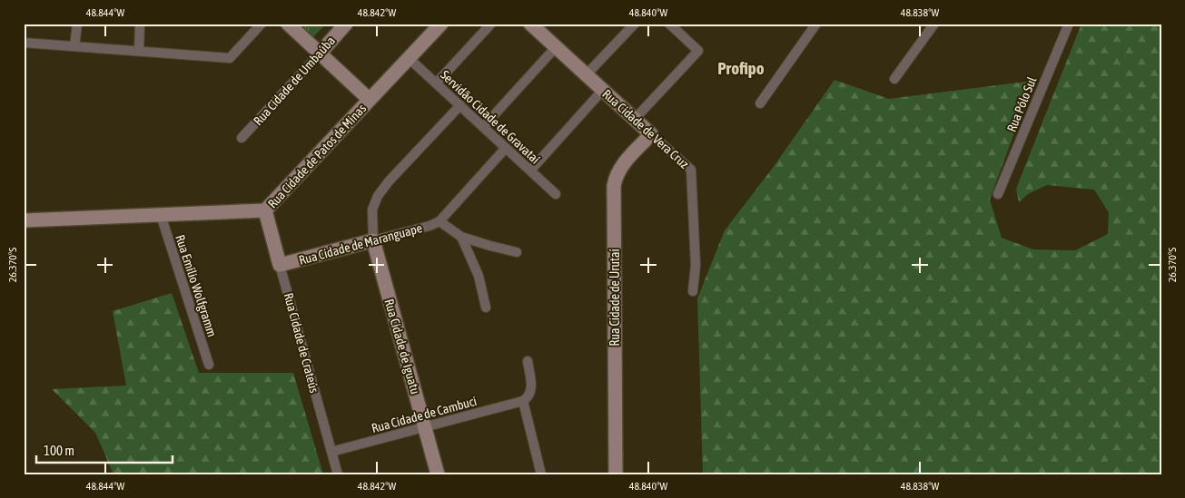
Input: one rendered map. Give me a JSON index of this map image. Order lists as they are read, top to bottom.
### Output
{
  "streets": {
    "street": [
      "Rua Cidade de Umbaúba",
      "Rua Pólo Sul",
      "Servidão Cidade de Gravataí",
      "Rua Cidade de Vera Cruz",
      "Rua Cidade de Patos de Minas",
      "Rua Cidade de Maranguape",
      "Rua Emílio Wolfgramm",
      "Rua Cidade de Urutaí",
      "Rua Cidade de Crateús",
      "Rua Cidade de Iguatu",
      "Rua Cidade de Cambuci"
    ]
  },
  "crossings": [
    ["Servidão Cidade de Gravataí", "Rua Cidade de Patos de Minas"],
    ["Servidão Cidade de Gravataí", "Rua Cidade de Iguatu"],
    ["Rua Cidade de Vera Cruz", "Rua Cidade de Urutaí"],
    ["Rua Cidade de Patos de Minas", "Rua Emílio Wolfgramm"],
    ["Rua Cidade de Patos de Minas", "Rua Cidade de Crateús"],
    ["Rua Cidade de Maranguape", "Rua Cidade de Crateús"],
    ["Rua Cidade de Maranguape", "Rua Cidade de Iguatu"],
    ["Rua Cidade de Crateús", "Rua Cidade de Cambuci"],
    ["Rua Cidade de Iguatu", "Rua Cidade de Cambuci"]
  ],
  "districts": ["Profipo"],
  "scale_bar": "100 m",
  "coordinates": [
    "48.844°W",
    "48.842°W",
    "48.840°W",
    "48.838°W",
    "26.370°S"
  ]
}
